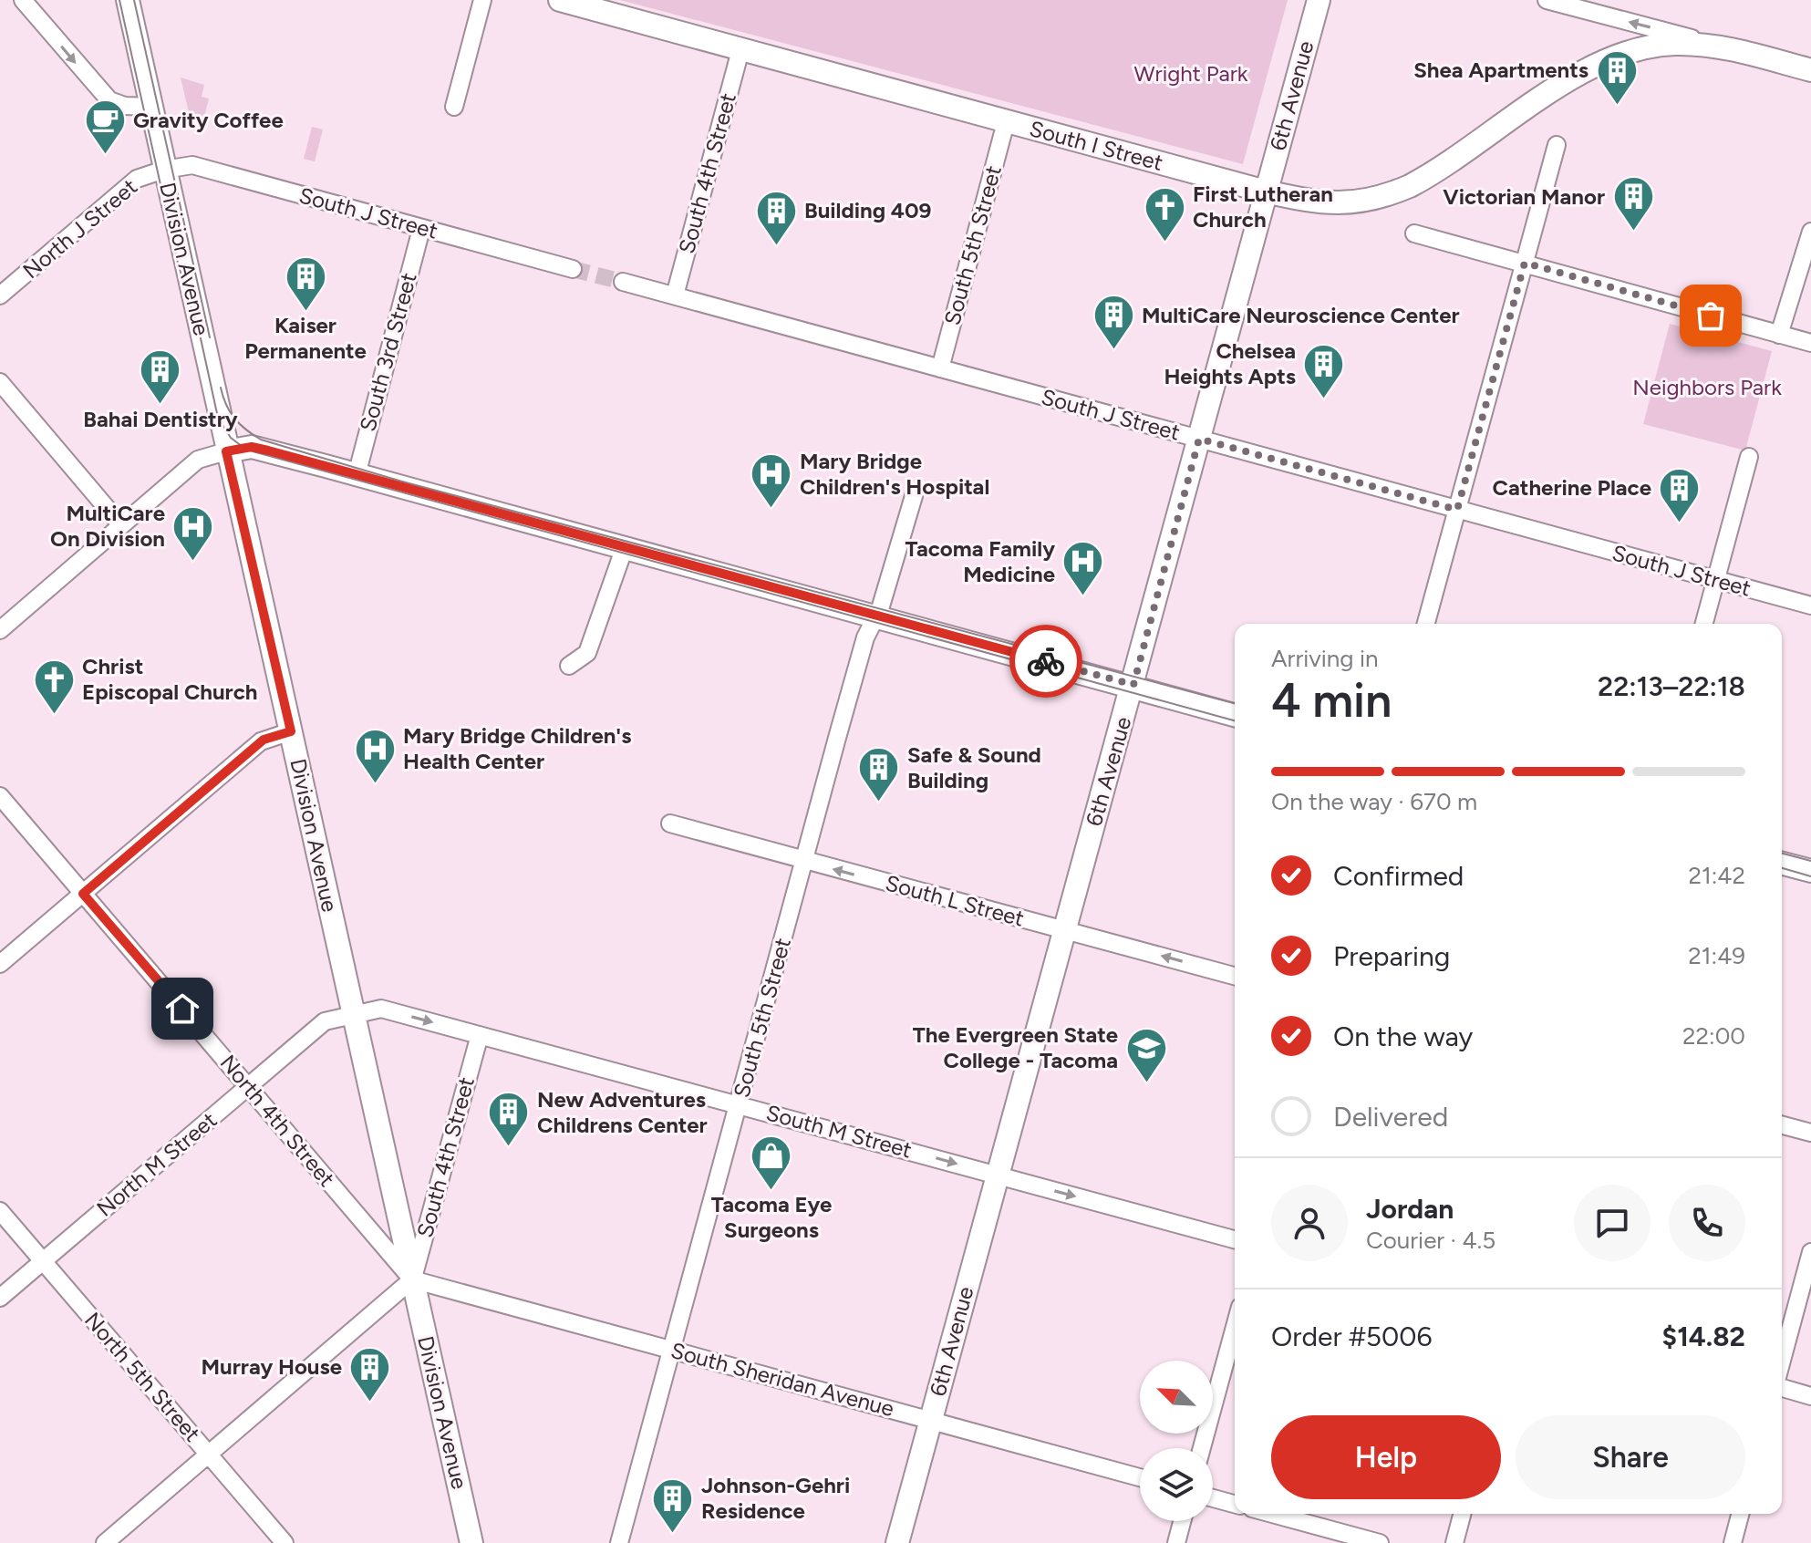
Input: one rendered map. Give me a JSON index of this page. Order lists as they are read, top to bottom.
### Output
{
  "streets": {
    "main road": ["6th Avenue", "South I Street", "Division Avenue"],
    "street": [
      "South 4th Street",
      "South J Street",
      "North J Street",
      "South 5th Street",
      "South 3rd Street",
      "South L Street",
      "North 4th Street",
      "South M Street",
      "North M Street",
      "North 5th Street",
      "South Sheridan Avenue"
    ]
  },
  "crossings": [
    ["6th Avenue", "South I Street"],
    ["6th Avenue", "South J Street"],
    ["6th Avenue", "South L Street"],
    ["6th Avenue", "South M Street"],
    ["6th Avenue", "South Sheridan Avenue"],
    ["South I Street", "South 4th Street"],
    ["South I Street", "South 5th Street"],
    ["South 4th Street", "South J Street"],
    ["South 4th Street", "Division Avenue"],
    ["South 4th Street", "North 4th Street"],
    ["South 4th Street", "South M Street"],
    ["South 4th Street", "South Sheridan Avenue"],
    ["South J Street", "North J Street"],
    ["South J Street", "South 5th Street"],
    ["South J Street", "Division Avenue"],
    ["South J Street", "South 3rd Street"],
    ["North J Street", "Division Avenue"],
    ["South 5th Street", "South L Street"],
    ["South 5th Street", "South M Street"],
    ["South 5th Street", "South Sheridan Avenue"],
    ["Division Avenue", "North 4th Street"],
    ["Division Avenue", "South M Street"],
    ["Division Avenue", "North M Street"],
    ["Division Avenue", "South Sheridan Avenue"],
    ["North 4th Street", "North M Street"],
    ["North 4th Street", "South Sheridan Avenue"],
    ["South M Street", "North M Street"],
    ["North M Street", "North 5th Street"]
  ],
  "one_way": ["South L Street", "South M Street"],
  "parks": ["Wright Park", "Neighbors Park"],
  "places": {
    "building": [
      "Shea Apartments",
      "Victorian Manor",
      "Building 409",
      "Kaiser Permanente",
      "MultiCare Neuroscience Center",
      "Chelsea Heights Apts",
      "Bahai Dentistry",
      "Catherine Place",
      "Safe & Sound Building",
      "New Adventures Childrens Center",
      "Murray House",
      "Johnson-Gehri Residence"
    ],
    "cafe": ["Gravity Coffee"],
    "church": ["First Lutheran Church", "Christ Episcopal Church"],
    "hospital": [
      "Mary Bridge Children's Hospital",
      "MultiCare On Division",
      "Tacoma Family Medicine",
      "Mary Bridge Children's Health Center"
    ],
    "school or university": ["The Evergreen State College - Tacoma"],
    "shop": ["Tacoma Eye Surgeons"]
  },
  "north": "top left",
  "page": {
    "heading": ["4 min", "Arriving in", "22:13–22:18"],
    "panel": [
      "Jordan",
      "Courier · 4.5",
      "Order #5006",
      "$14.82"
    ],
    "bar": "On the way · 670 m",
    "list": [
      ["Confirmed", "21:42"],
      ["Preparing", "21:49"],
      ["On the way", "22:00"],
      "Delivered"
    ],
    "buttons": ["Help", "Share"]
  }
}
